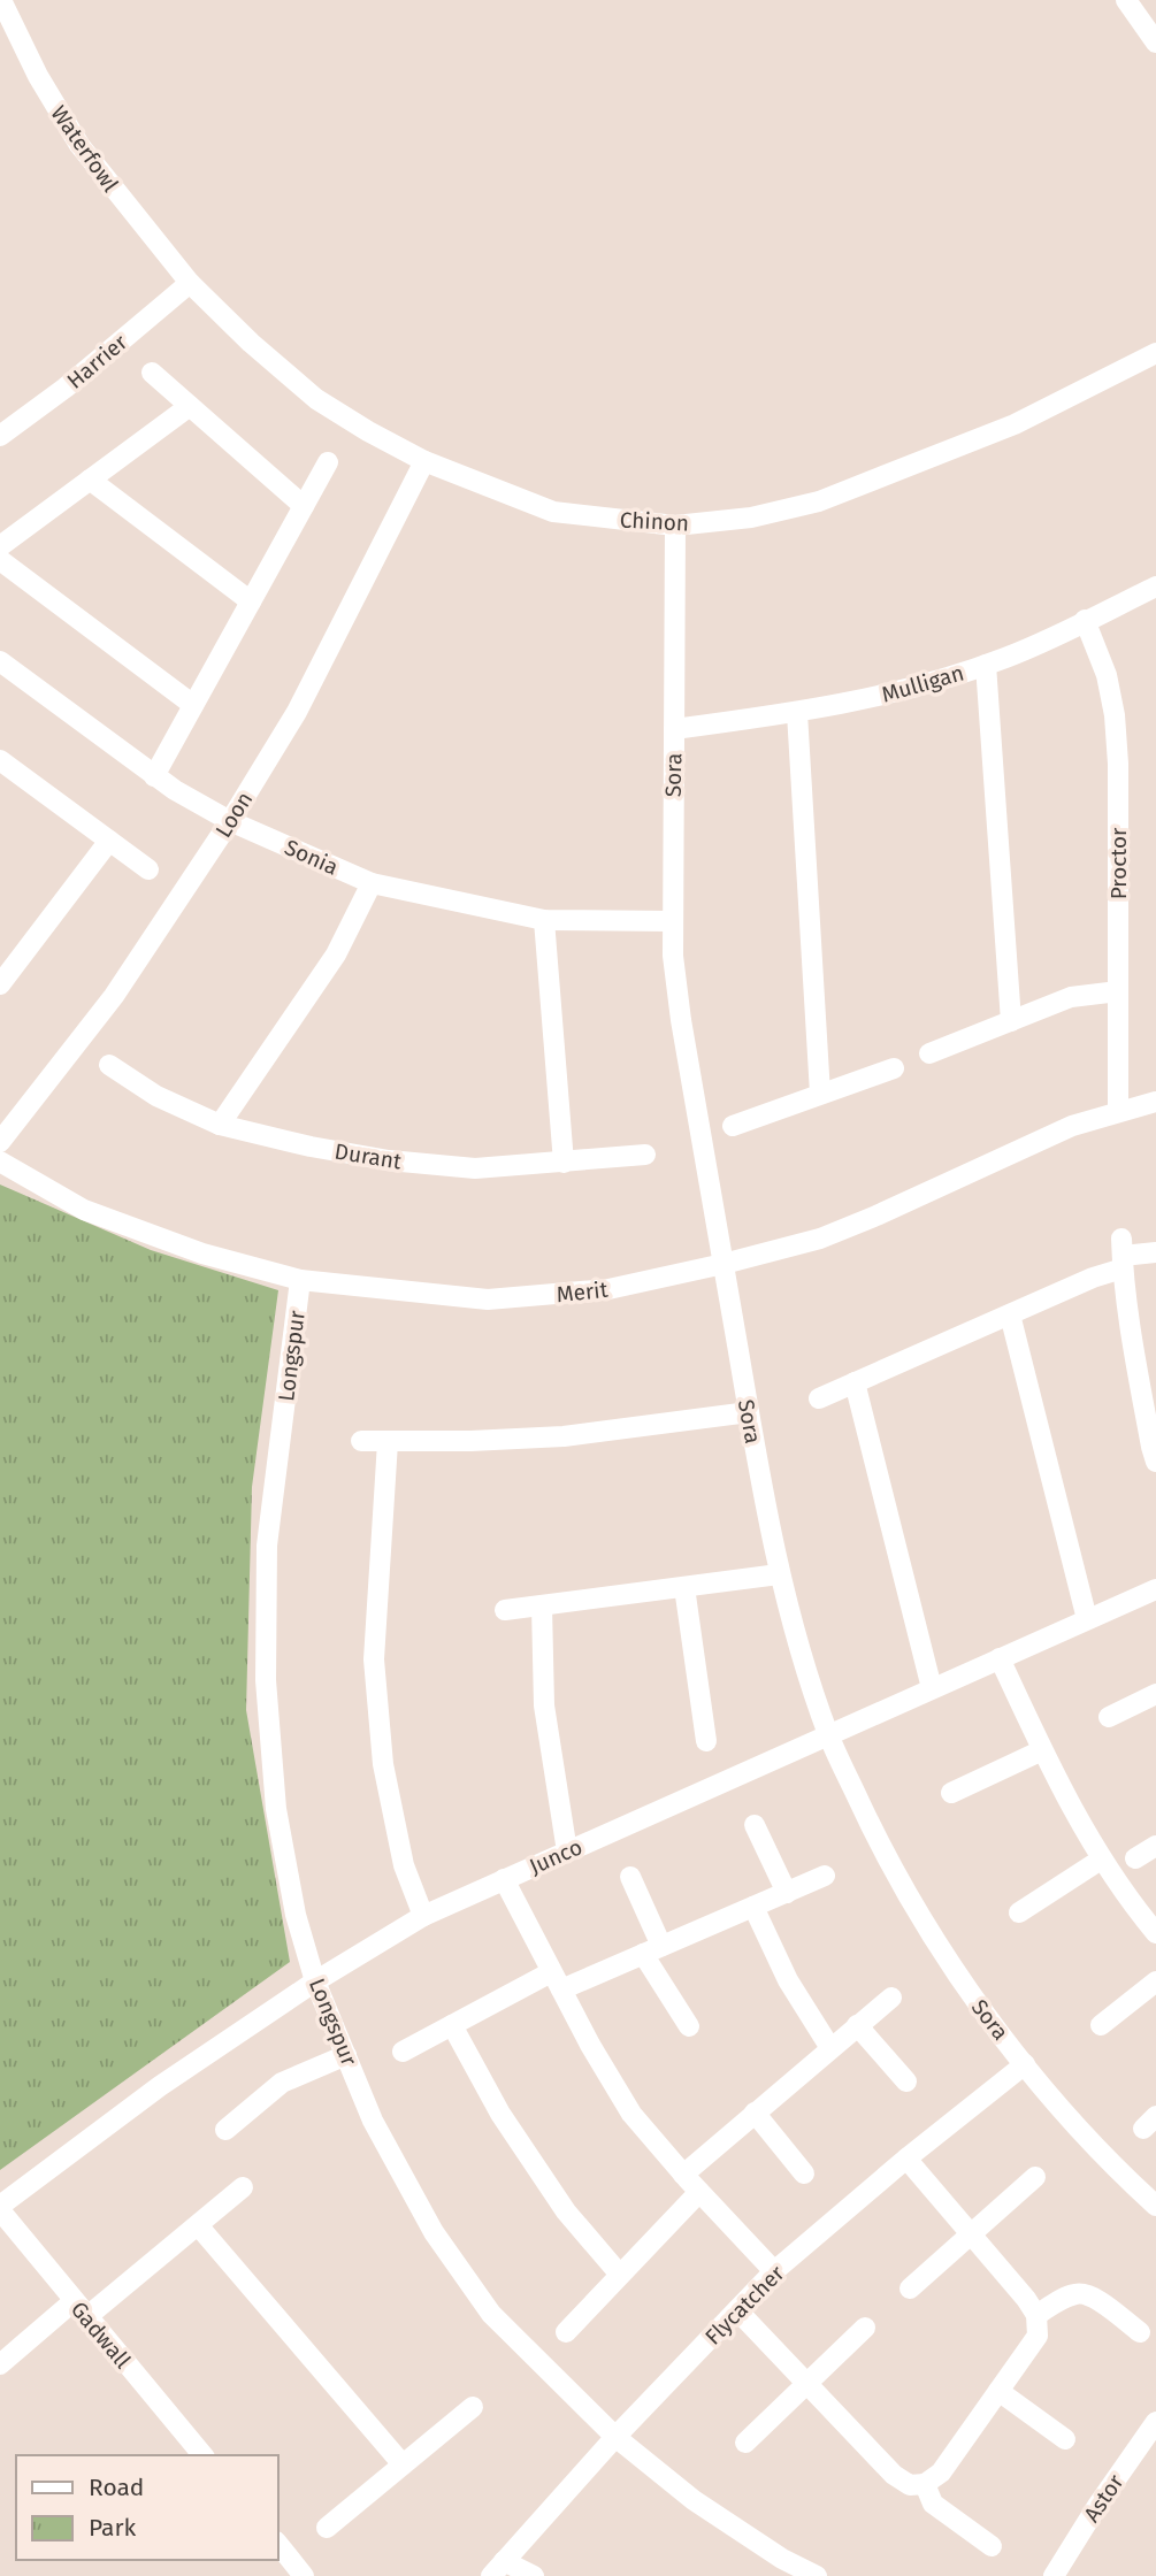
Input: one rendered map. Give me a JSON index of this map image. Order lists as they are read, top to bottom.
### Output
{
  "streets": {
    "street": [
      "Waterfowl",
      "Harrier",
      "Chinon",
      "Mulligan",
      "Sora",
      "Loon",
      "Sonia",
      "Proctor",
      "Durant",
      "Merit",
      "Longspur",
      "Junco",
      "Flycatcher",
      "Gadwall",
      "Astor"
    ]
  },
  "crossings": [
    ["Waterfowl", "Harrier"],
    ["Waterfowl", "Chinon"],
    ["Harrier", "Chinon"],
    ["Chinon", "Sora"],
    ["Chinon", "Loon"],
    ["Mulligan", "Sora"],
    ["Mulligan", "Proctor"],
    ["Sora", "Sonia"],
    ["Sora", "Merit"],
    ["Sora", "Junco"],
    ["Sora", "Flycatcher"],
    ["Loon", "Sonia"],
    ["Proctor", "Merit"],
    ["Merit", "Longspur"],
    ["Longspur", "Junco"],
    ["Longspur", "Flycatcher"],
    ["Junco", "Gadwall"]
  ],
  "legend": ["Road", "Park"]
}
